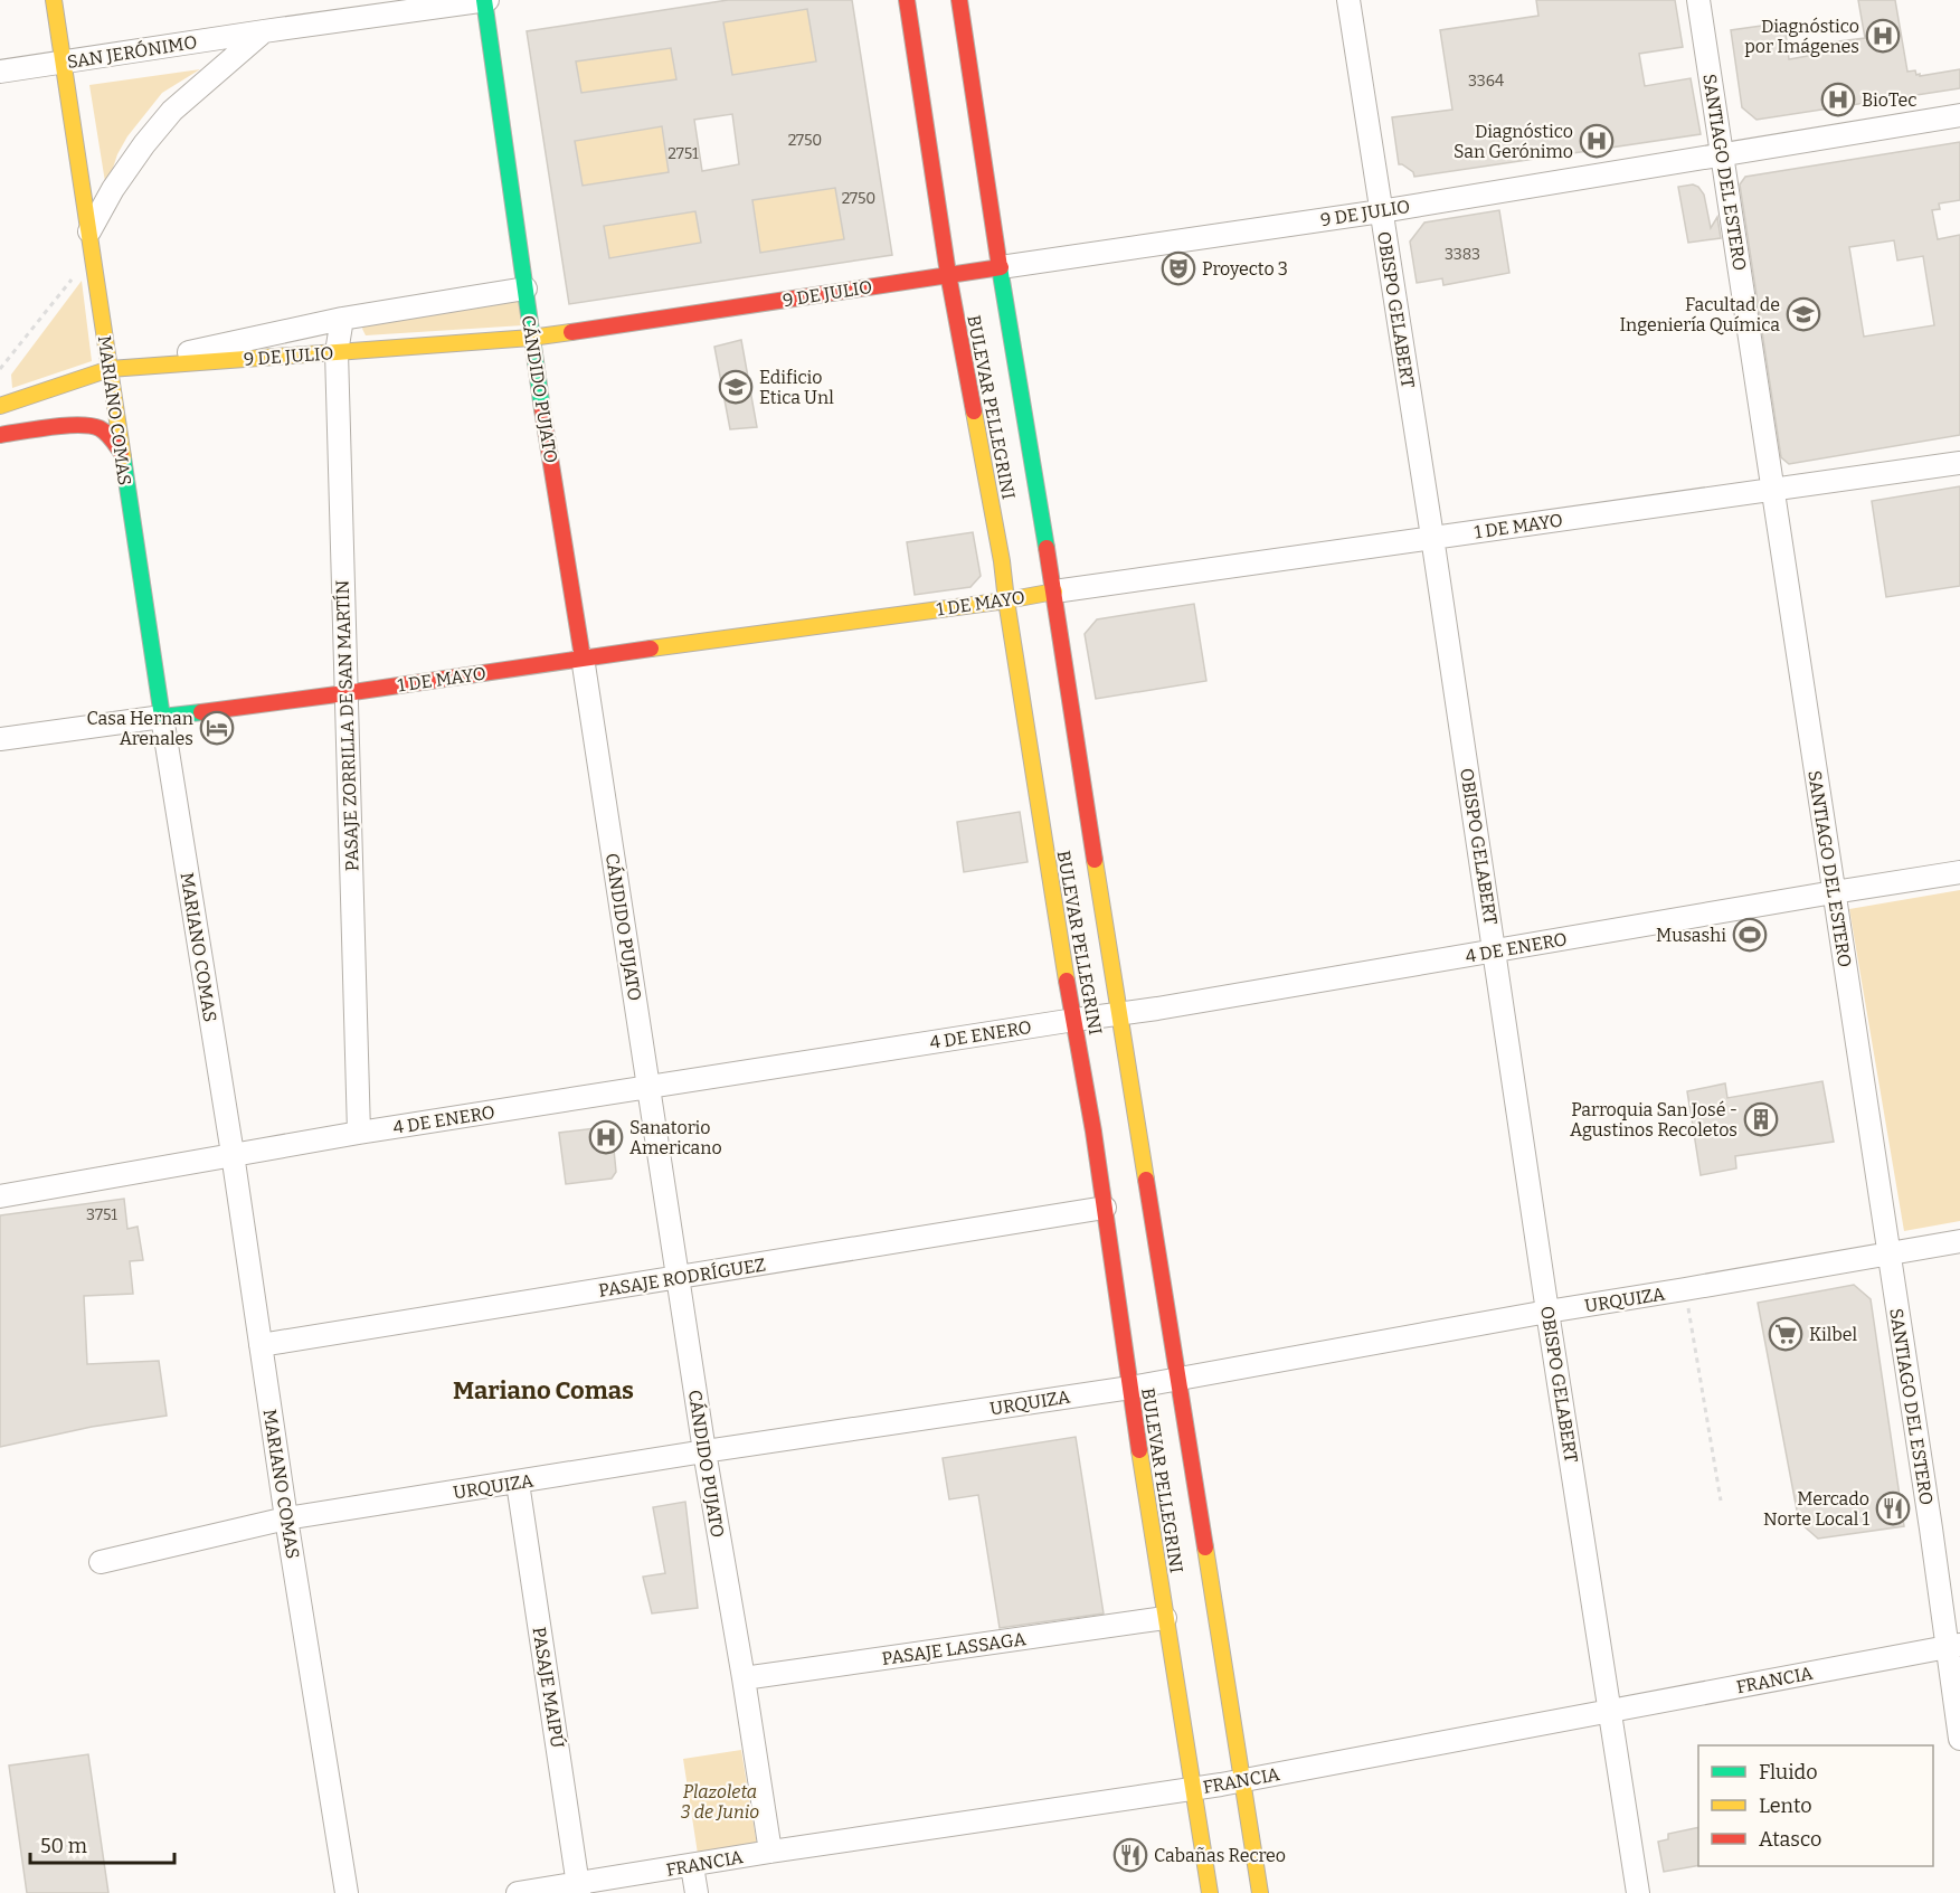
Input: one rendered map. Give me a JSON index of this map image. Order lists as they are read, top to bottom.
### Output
{
  "streets": {
    "main road": [
      "9 DE JULIO",
      "CÁNDIDO PUJATO",
      "BULEVAR PELLEGRINI",
      "MARIANO COMAS",
      "1 DE MAYO"
    ],
    "street": [
      "SAN JERÓNIMO",
      "SANTIAGO DEL ESTERO",
      "OBISPO GELABERT",
      "PASAJE ZORRILLA DE SAN MARTÍN",
      "4 DE ENERO",
      "PASAJE RODRÍGUEZ",
      "URQUIZA",
      "PASAJE LASSAGA",
      "FRANCIA",
      "PASAJE MAIPÚ"
    ]
  },
  "crossings": [
    ["SAN JERÓNIMO", "CÁNDIDO PUJATO"],
    ["SAN JERÓNIMO", "MARIANO COMAS"],
    ["SANTIAGO DEL ESTERO", "9 DE JULIO"],
    ["SANTIAGO DEL ESTERO", "1 DE MAYO"],
    ["SANTIAGO DEL ESTERO", "4 DE ENERO"],
    ["SANTIAGO DEL ESTERO", "URQUIZA"],
    ["SANTIAGO DEL ESTERO", "FRANCIA"],
    ["9 DE JULIO", "OBISPO GELABERT"],
    ["9 DE JULIO", "CÁNDIDO PUJATO"],
    ["9 DE JULIO", "BULEVAR PELLEGRINI"],
    ["9 DE JULIO", "MARIANO COMAS"],
    ["9 DE JULIO", "PASAJE ZORRILLA DE SAN MARTÍN"],
    ["OBISPO GELABERT", "1 DE MAYO"],
    ["OBISPO GELABERT", "4 DE ENERO"],
    ["OBISPO GELABERT", "URQUIZA"],
    ["OBISPO GELABERT", "FRANCIA"],
    ["CÁNDIDO PUJATO", "1 DE MAYO"],
    ["CÁNDIDO PUJATO", "4 DE ENERO"],
    ["CÁNDIDO PUJATO", "PASAJE RODRÍGUEZ"],
    ["CÁNDIDO PUJATO", "URQUIZA"],
    ["CÁNDIDO PUJATO", "PASAJE LASSAGA"],
    ["CÁNDIDO PUJATO", "FRANCIA"],
    ["BULEVAR PELLEGRINI", "1 DE MAYO"],
    ["BULEVAR PELLEGRINI", "4 DE ENERO"],
    ["BULEVAR PELLEGRINI", "PASAJE RODRÍGUEZ"],
    ["BULEVAR PELLEGRINI", "URQUIZA"],
    ["BULEVAR PELLEGRINI", "PASAJE LASSAGA"],
    ["BULEVAR PELLEGRINI", "FRANCIA"],
    ["MARIANO COMAS", "1 DE MAYO"],
    ["MARIANO COMAS", "4 DE ENERO"],
    ["MARIANO COMAS", "PASAJE RODRÍGUEZ"],
    ["MARIANO COMAS", "URQUIZA"],
    ["1 DE MAYO", "PASAJE ZORRILLA DE SAN MARTÍN"],
    ["PASAJE ZORRILLA DE SAN MARTÍN", "4 DE ENERO"],
    ["URQUIZA", "PASAJE MAIPÚ"],
    ["FRANCIA", "PASAJE MAIPÚ"]
  ],
  "districts": ["Mariano Comas"],
  "parks": ["Plazoleta 3 de Junio"],
  "places": {
    "hospital": [
      "Diagnóstico por Imágenes",
      "BioTec",
      "Diagnóstico San Gerónimo",
      "Sanatorio Americano"
    ],
    "theatre": ["Proyecto 3"],
    "school or university": ["Facultad de Ingeniería Química", "Edificio Etica Unl"],
    "hotel": ["Casa Hernan Arenales"],
    "sports": ["Musashi"],
    "building": ["Parroquia San José - Agustinos Recoletos"],
    "supermarket": ["Kilbel"],
    "restaurant": ["Mercado Norte Local 1", "Cabañas Recreo"]
  },
  "house_numbers": [
    "3364",
    "2750",
    "2751",
    "2750",
    "3383",
    "3751"
  ],
  "legend": ["Fluido", "Lento", "Atasco"],
  "scale_bar": "50 m"
}
